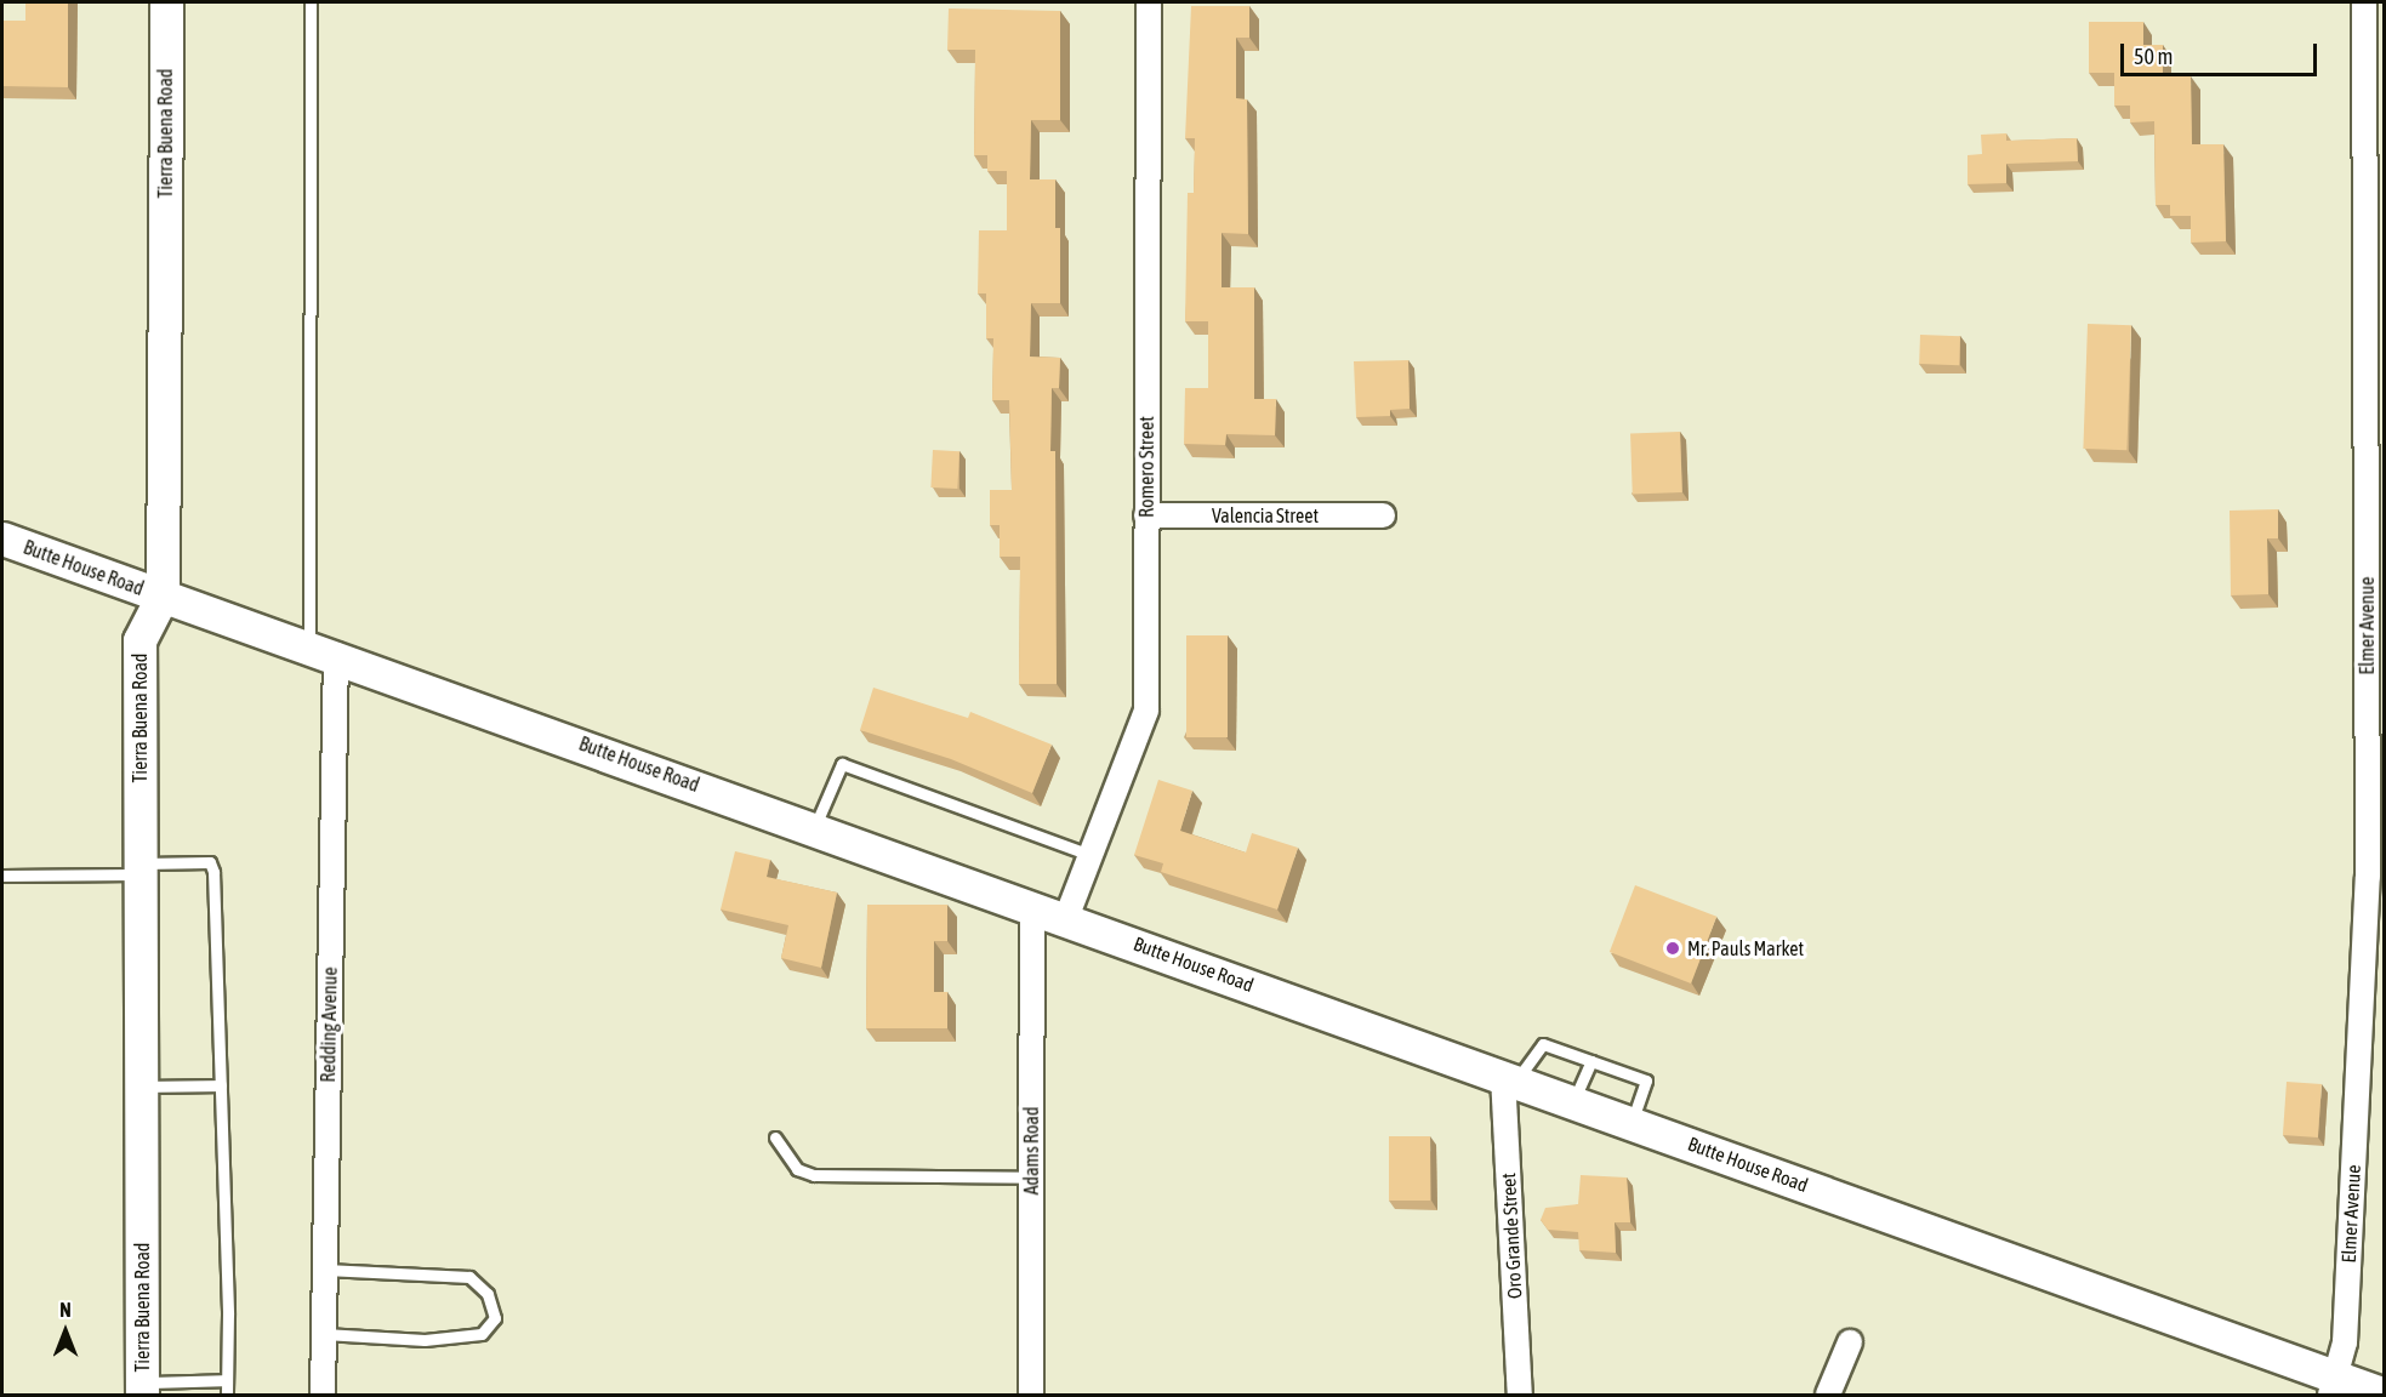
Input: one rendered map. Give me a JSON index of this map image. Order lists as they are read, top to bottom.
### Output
{
  "streets": {
    "main road": ["Tierra Buena Road", "Butte House Road"],
    "street": [
      "Romero Street",
      "Valencia Street",
      "Elmer Avenue",
      "Redding Avenue",
      "Adams Road",
      "Oro Grande Street"
    ]
  },
  "crossings": [
    ["Tierra Buena Road", "Butte House Road"],
    ["Romero Street", "Valencia Street"],
    ["Romero Street", "Butte House Road"],
    ["Butte House Road", "Elmer Avenue"],
    ["Butte House Road", "Redding Avenue"],
    ["Butte House Road", "Adams Road"],
    ["Butte House Road", "Oro Grande Street"]
  ],
  "places": ["Mr. Pauls Market"],
  "scale_bar": "50 m",
  "north": "top"
}
